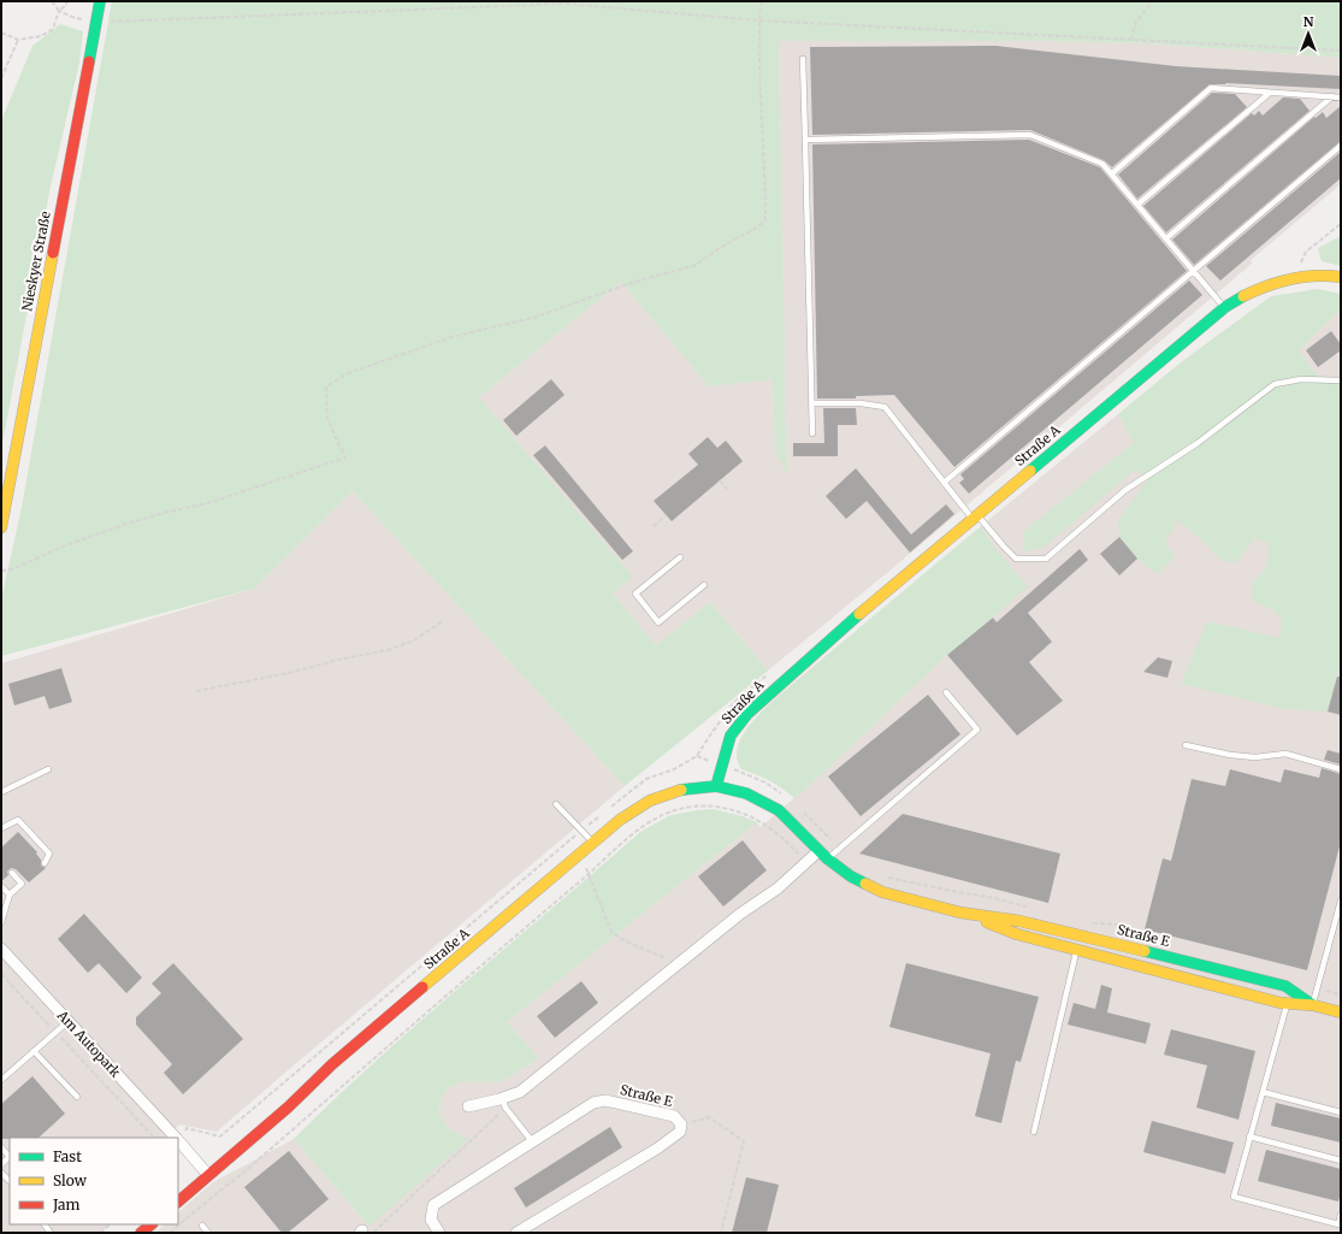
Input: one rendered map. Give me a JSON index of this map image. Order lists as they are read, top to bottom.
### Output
{
  "streets": {
    "street": [
      "Nieskyer Straße",
      "Straße A",
      "Straße E",
      "Am Autopark"
    ]
  },
  "crossings": [
    ["Straße A", "Straße E"],
    ["Straße A", "Am Autopark"]
  ],
  "legend": ["Fast", "Slow", "Jam"],
  "north": "top"
}
